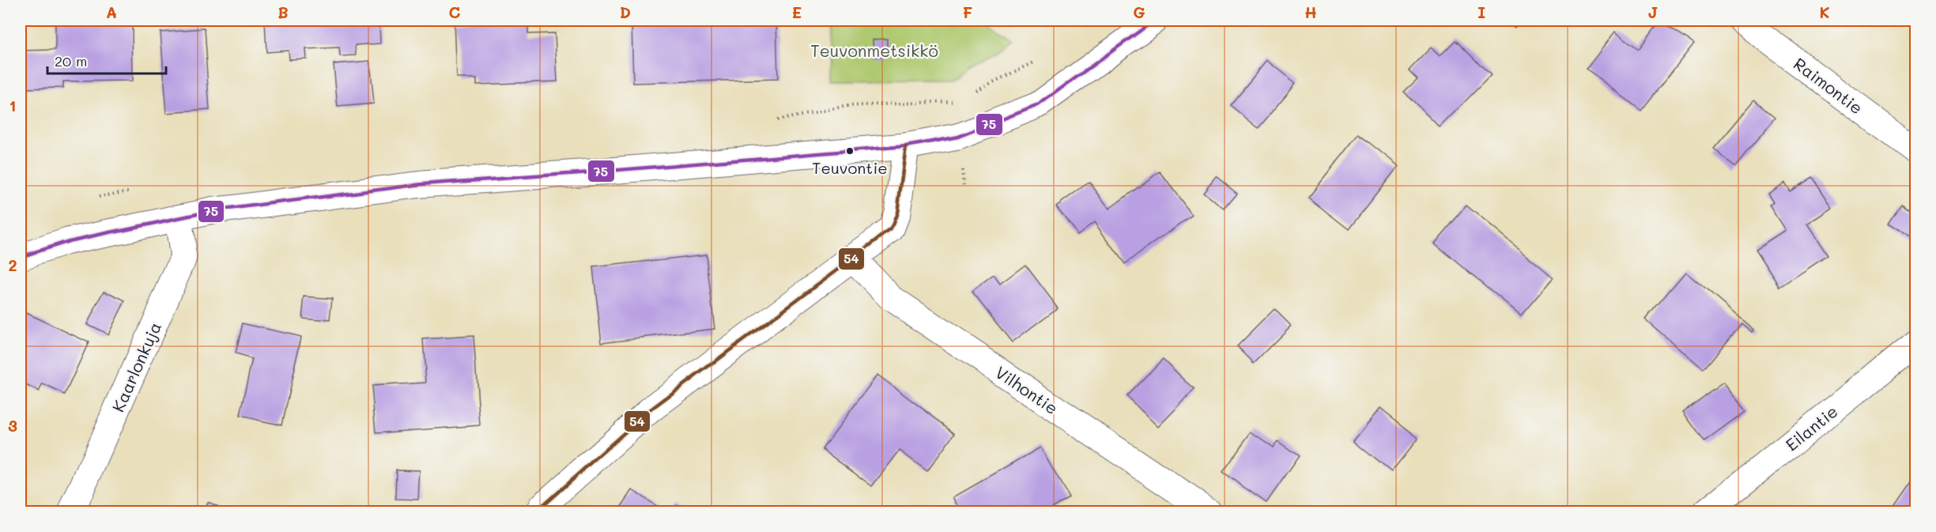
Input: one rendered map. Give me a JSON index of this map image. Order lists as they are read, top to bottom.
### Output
{
  "streets": {
    "street": [
      "Raimontie",
      "Kaarlonkuja",
      "Vilhontie",
      "Eilantie"
    ]
  },
  "parks": ["Teuvonmetsikkö"],
  "places": ["Teuvontie"],
  "lines": ["transit line 75", "transit line 54"],
  "scale_bar": "20 m",
  "grid": {
    "columns": [
      "A",
      "B",
      "C",
      "D",
      "E",
      "F",
      "G",
      "H",
      "I",
      "J",
      "K"
    ],
    "rows": ["1", "2", "3"]
  }
}
